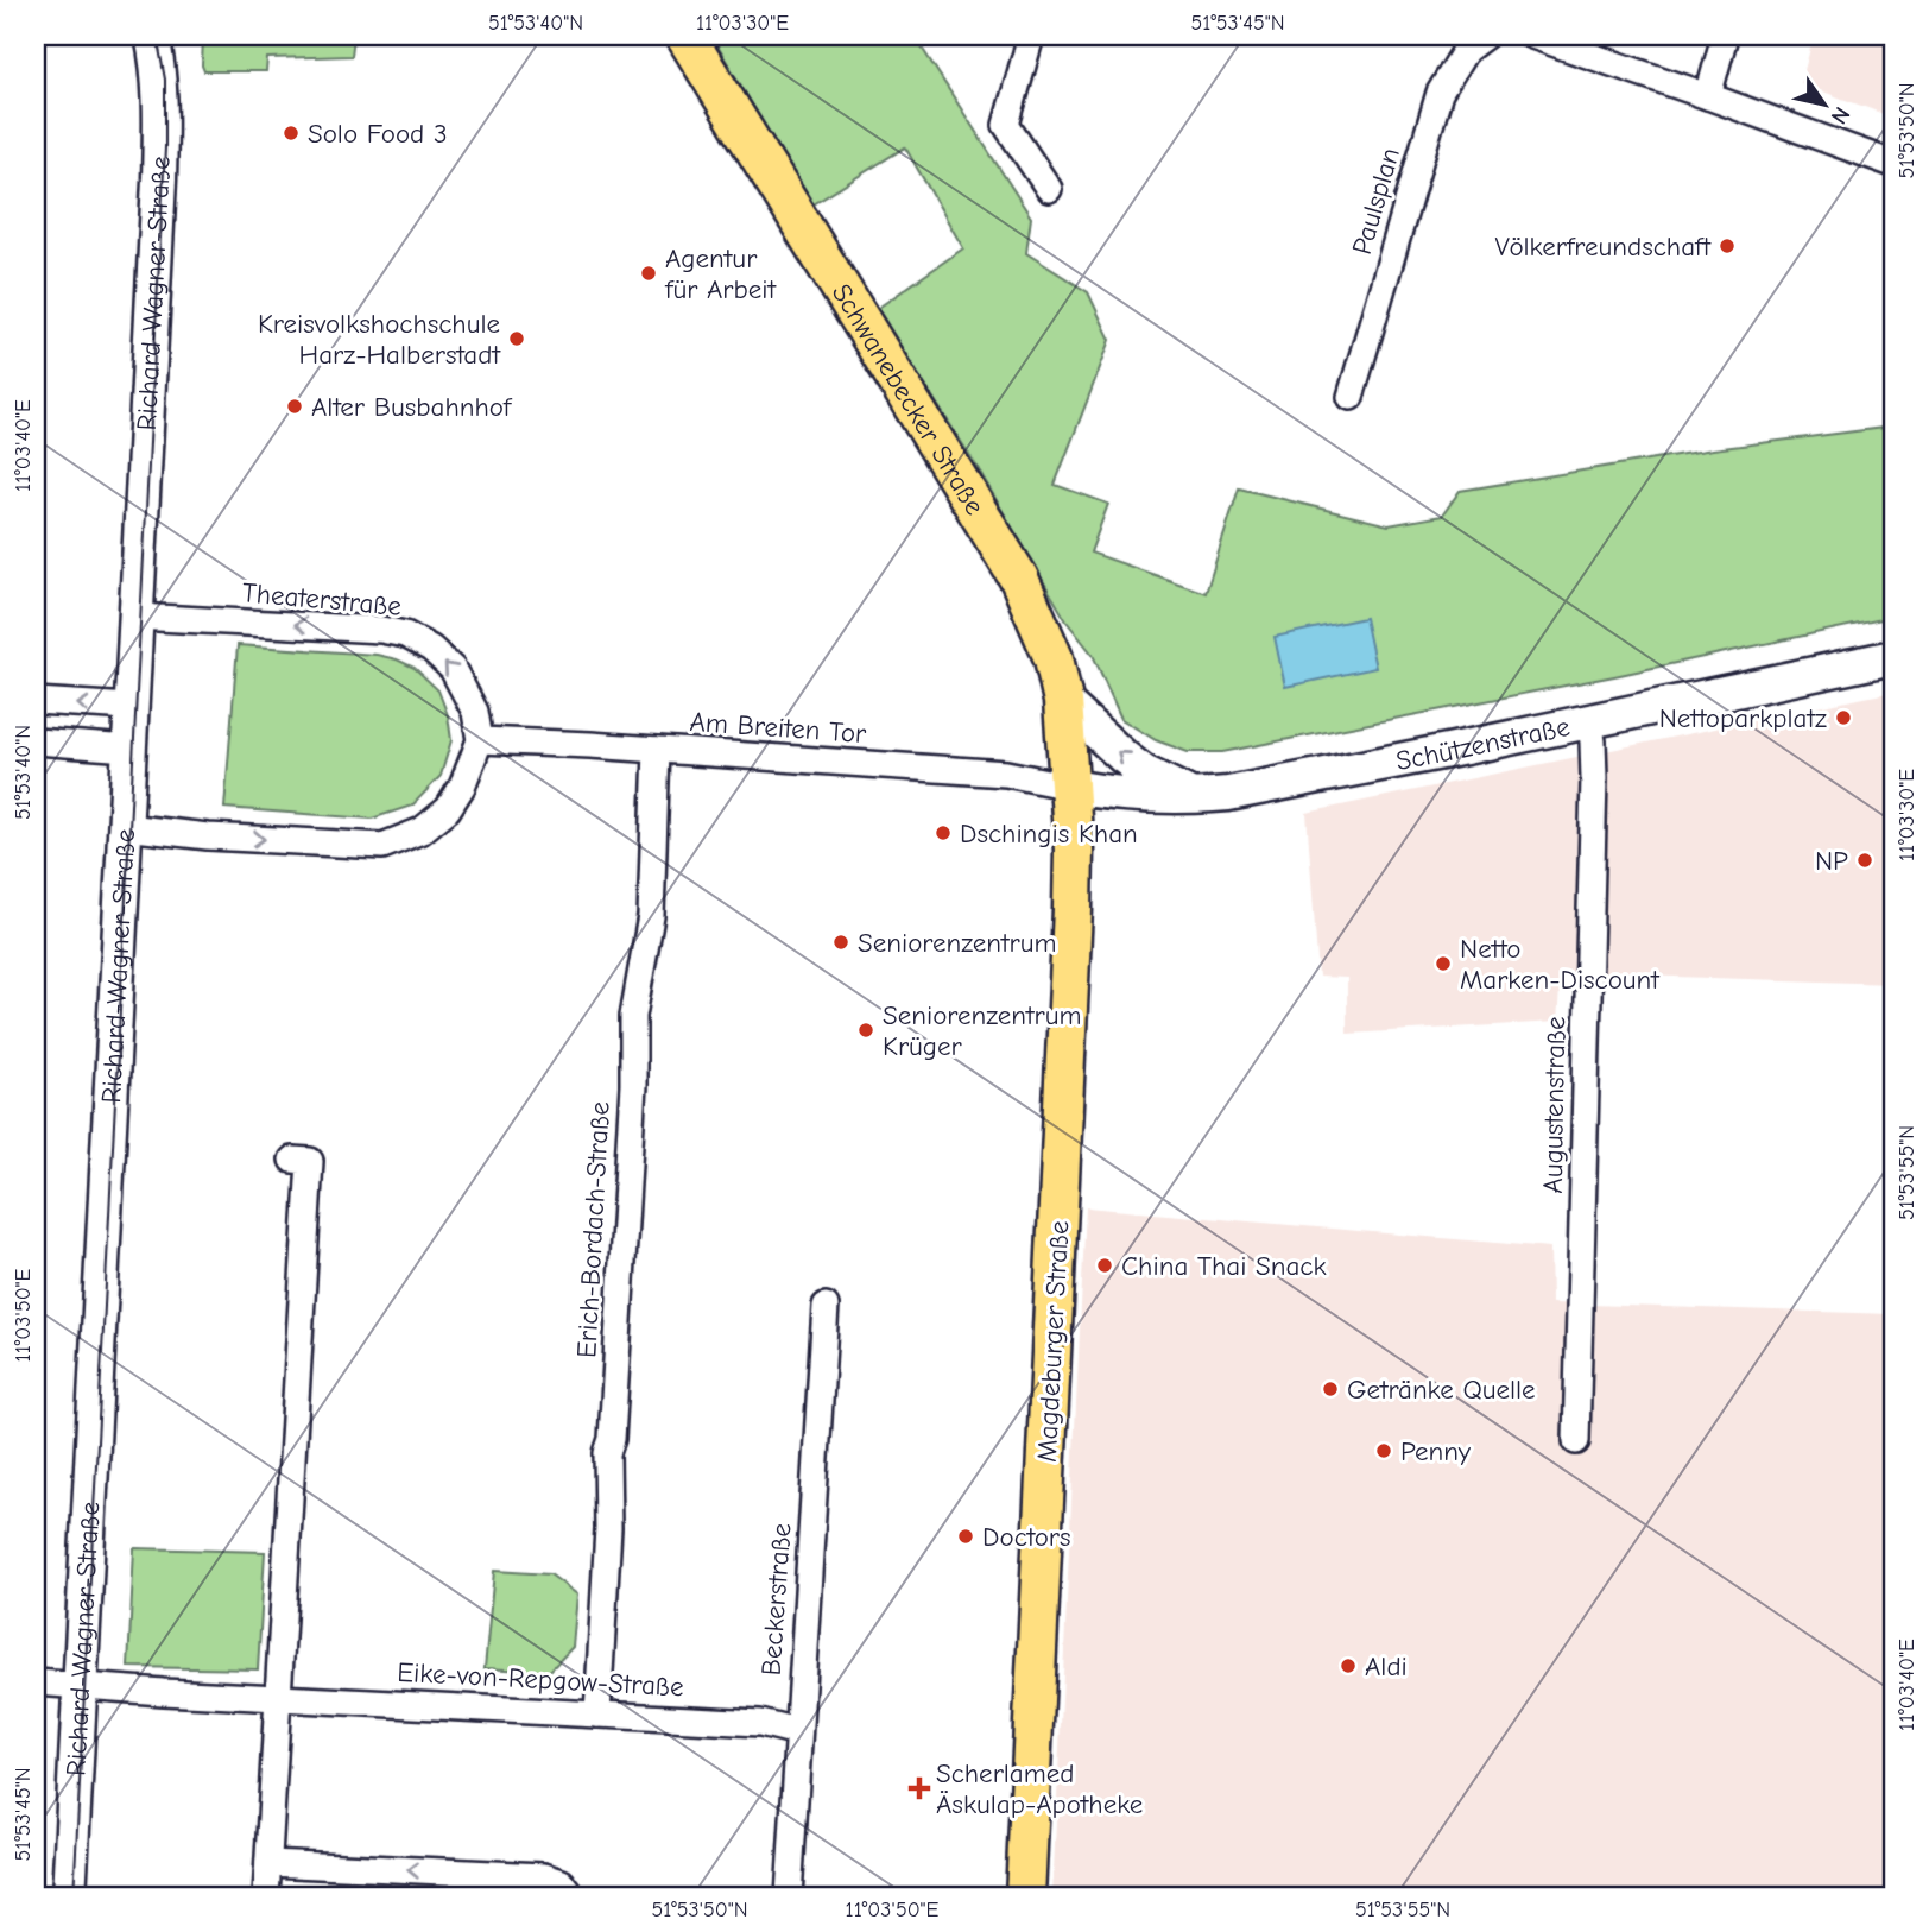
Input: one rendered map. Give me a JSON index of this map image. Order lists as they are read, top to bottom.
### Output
{
  "streets": {
    "main road": ["Schwanebecker Straße", "Magdeburger Straße"],
    "street": [
      "Paulsplan",
      "Richard-Wagner-Straße",
      "Theaterstraße",
      "Am Breiten Tor",
      "Schützenstraße",
      "Augustenstraße",
      "Erich-Bordach-Straße",
      "Beckerstraße",
      "Eike-von-Repgow-Straße"
    ]
  },
  "crossings": [
    ["Richard-Wagner-Straße", "Theaterstraße"],
    ["Richard-Wagner-Straße", "Eike-von-Repgow-Straße"],
    ["Schwanebecker Straße", "Am Breiten Tor"],
    ["Schwanebecker Straße", "Schützenstraße"],
    ["Schwanebecker Straße", "Magdeburger Straße"],
    ["Theaterstraße", "Am Breiten Tor"],
    ["Am Breiten Tor", "Schützenstraße"],
    ["Am Breiten Tor", "Erich-Bordach-Straße"],
    ["Am Breiten Tor", "Magdeburger Straße"],
    ["Schützenstraße", "Augustenstraße"],
    ["Schützenstraße", "Magdeburger Straße"],
    ["Erich-Bordach-Straße", "Eike-von-Repgow-Straße"],
    ["Beckerstraße", "Eike-von-Repgow-Straße"]
  ],
  "one_way": ["Theaterstraße"],
  "places": {
    "other": [
      "Solo Food 3",
      "Völkerfreundschaft",
      "Agentur für Arbeit",
      "Kreisvolkshochschule Harz-Halberstadt",
      "Alter Busbahnhof",
      "Nettoparkplatz",
      "Dschingis Khan",
      "NP",
      "Seniorenzentrum",
      "Netto Marken-Discount",
      "Seniorenzentrum Krüger",
      "China Thai Snack",
      "Getränke Quelle",
      "Penny",
      "Doctors",
      "Aldi"
    ],
    "health": ["Scherlamed Äskulap-Apotheke"]
  },
  "north": "bottom right",
  "coordinates": [
    "51°53'40\"N",
    "11°03'30\"E",
    "51°53'45\"N",
    "51°53'50\"N",
    "11°03'40\"E",
    "51°53'55\"N",
    "11°03'50\"E"
  ]
}
